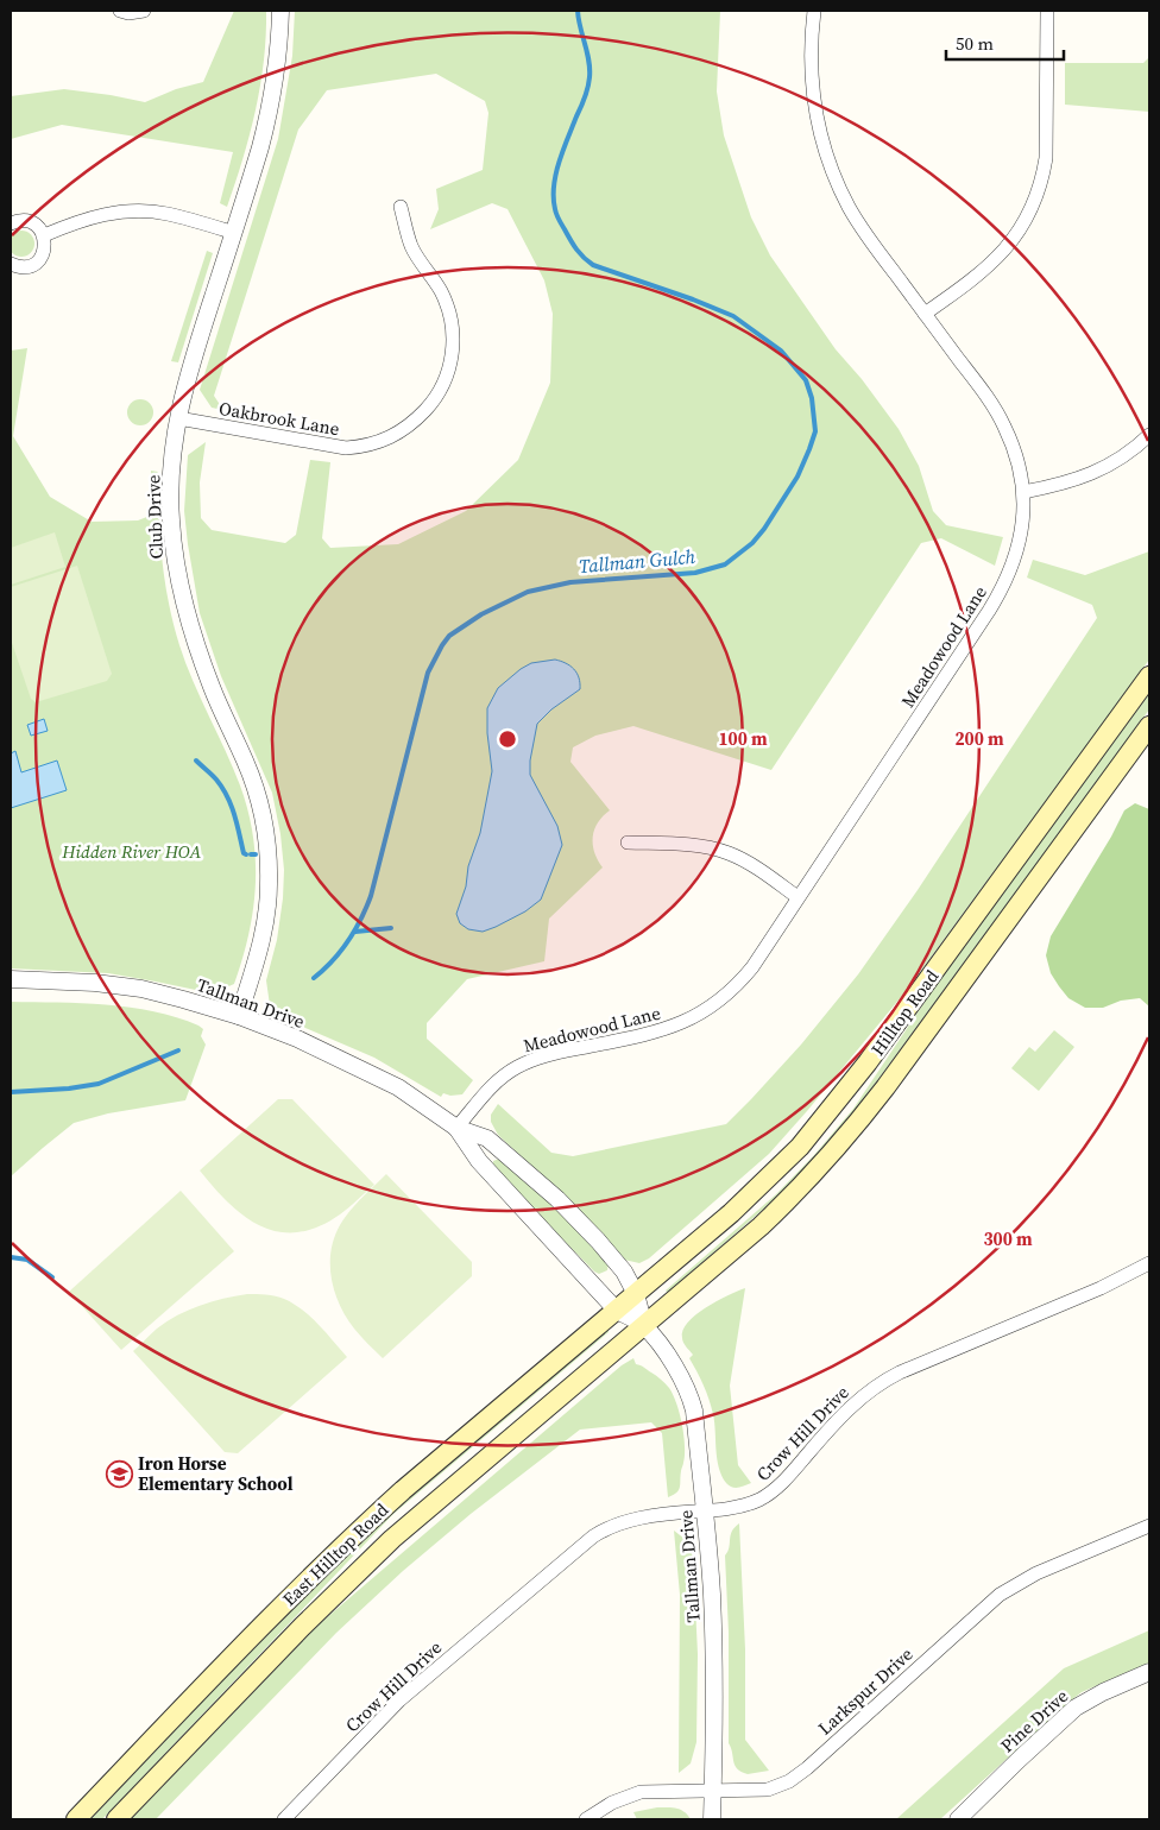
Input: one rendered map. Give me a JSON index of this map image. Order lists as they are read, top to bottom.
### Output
{
  "streets": {
    "main road": ["Hilltop Road", "East Hilltop Road"],
    "street": [
      "Oakbrook Lane",
      "Club Drive",
      "Meadowood Lane",
      "Tallman Drive",
      "Crow Hill Drive",
      "Larkspur Drive",
      "Pine Drive"
    ]
  },
  "crossings": [
    ["Oakbrook Lane", "Club Drive"],
    ["Club Drive", "Tallman Drive"],
    ["Meadowood Lane", "Tallman Drive"],
    ["Tallman Drive", "Hilltop Road"],
    ["Tallman Drive", "Crow Hill Drive"],
    ["Tallman Drive", "East Hilltop Road"],
    ["Tallman Drive", "Larkspur Drive"],
    ["Hilltop Road", "East Hilltop Road"]
  ],
  "water": ["Tallman Gulch"],
  "parks": ["Hidden River HOA"],
  "places": {
    "school or university": ["Iron Horse Elementary School"]
  },
  "scale_bar": "50 m",
  "rings": ["100 m", "200 m", "300 m"]
}
